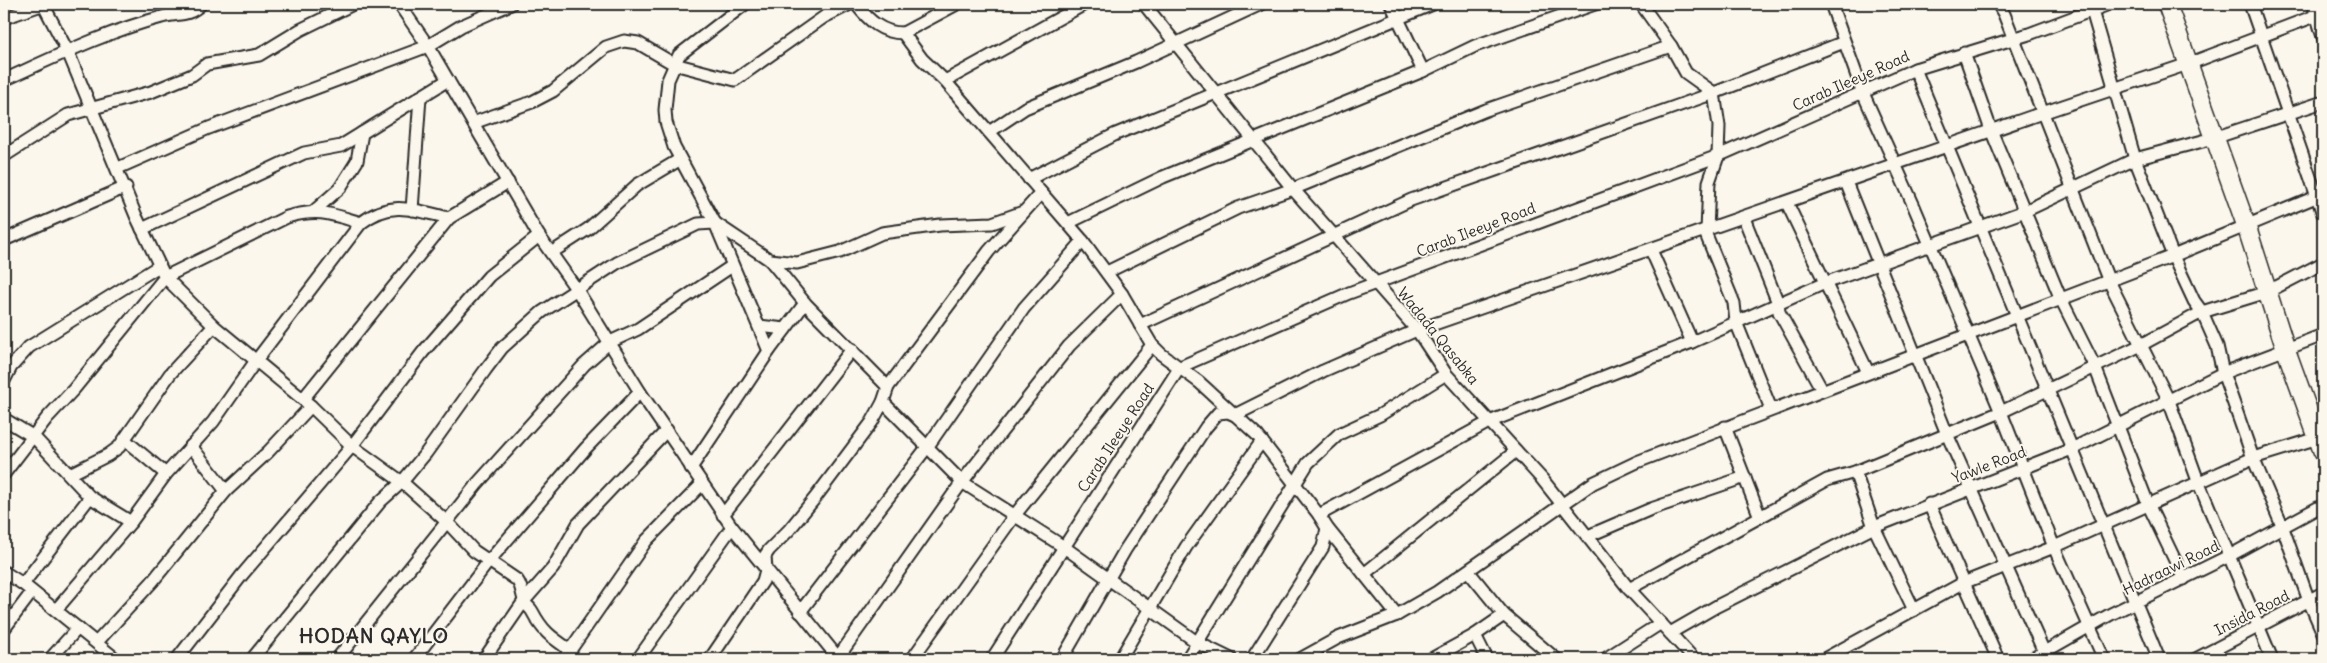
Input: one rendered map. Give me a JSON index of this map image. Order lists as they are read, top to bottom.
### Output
{
  "streets": {
    "street": [
      "Carab Ileeye Road",
      "Wadada Qasabka",
      "Yawle Road",
      "Hadraawi Road",
      "Insida Road"
    ]
  },
  "crossings": [
    ["Carab Ileeye Road", "Wadada Qasabka"],
    ["Wadada Qasabka", "Yawle Road"]
  ],
  "districts": ["HODAN QAYLO"]
}
